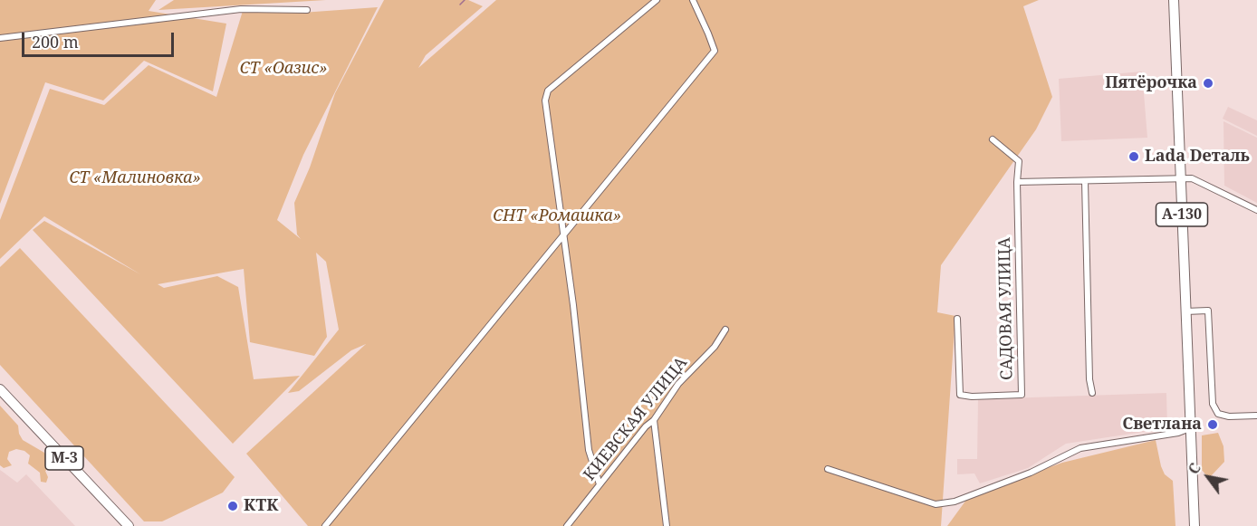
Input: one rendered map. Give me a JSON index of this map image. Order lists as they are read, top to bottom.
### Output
{
  "streets": {
    "highway": ["А-130", "М-3"],
    "street": ["САДОВАЯ УЛИЦА", "КИЕВСКАЯ УЛИЦА"]
  },
  "parks": ["СТ «Оазис»", "СТ «Малиновка»", "СНТ «Ромашка»"],
  "places": [
    "Пятёрочка",
    "Lada Dеталь",
    "Светлана",
    "КТК"
  ],
  "scale_bar": "200 m",
  "north": "top left"
}
